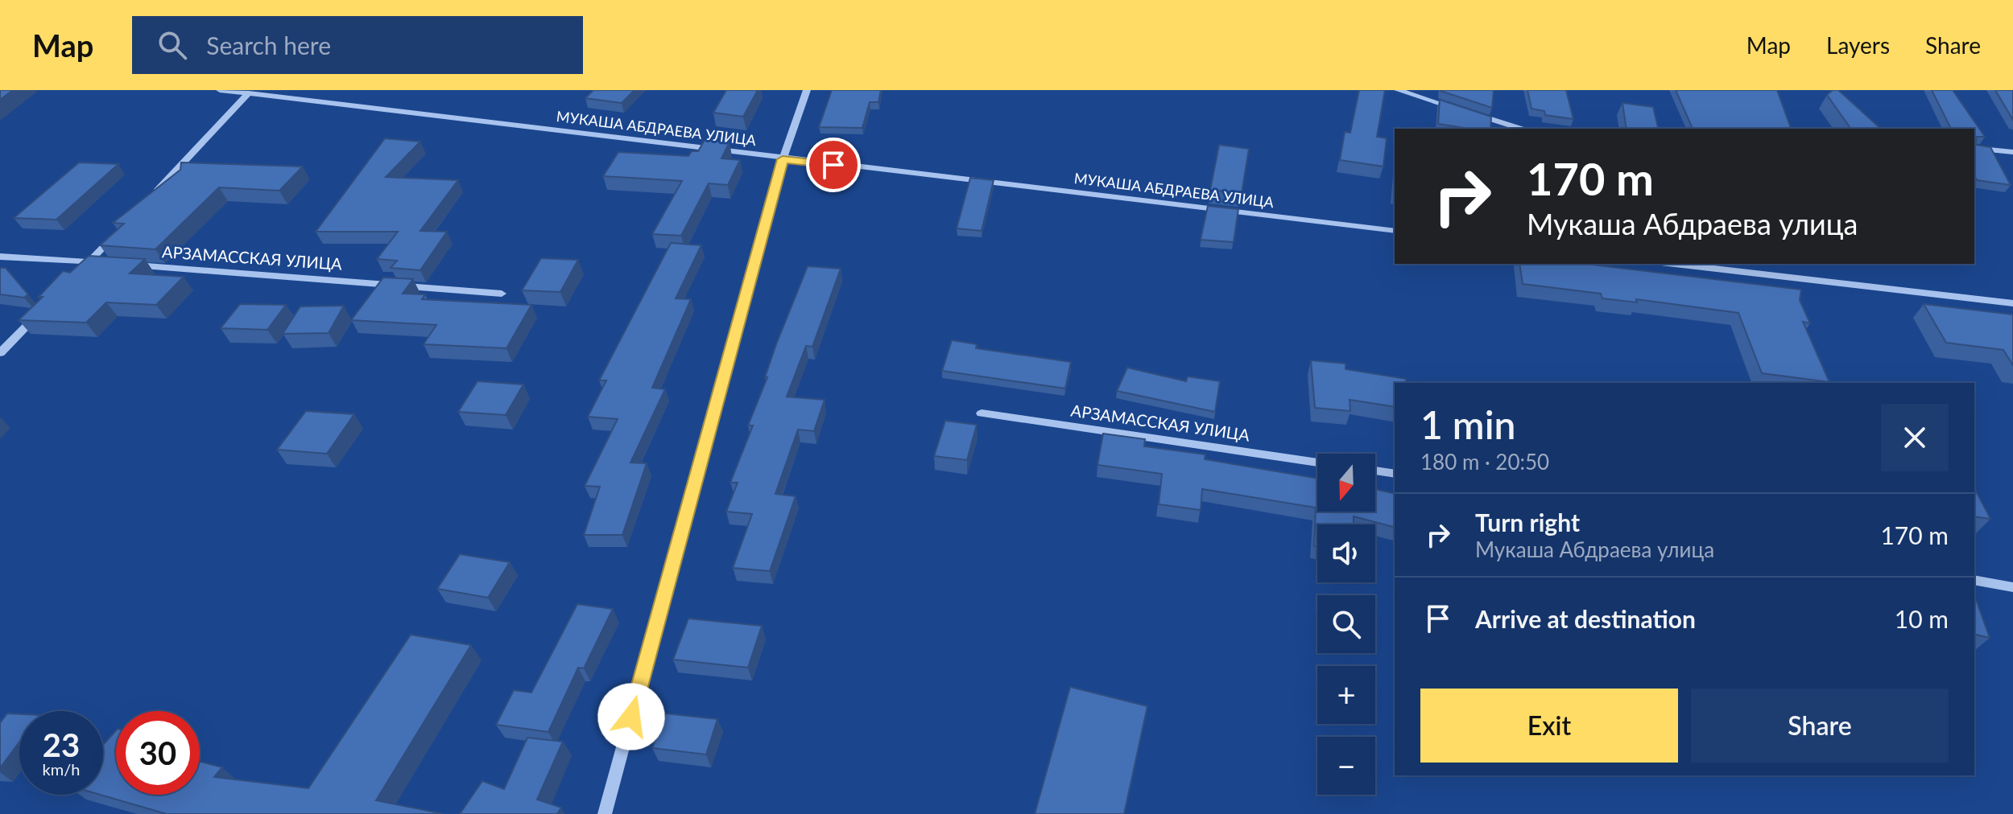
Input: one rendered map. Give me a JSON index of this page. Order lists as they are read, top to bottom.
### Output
{
  "streets": {
    "street": ["МУКАША АБДРАЕВА УЛИЦА", "АРЗАМАССКАЯ УЛИЦА"]
  },
  "north": "bottom",
  "page": {
    "header": "Map",
    "search": "Search here",
    "nav": ["Map", "Layers", "Share"],
    "turn": ["170 m", "Мукаша Абдраева улица"],
    "heading": ["1 min", "180 m · 20:50"],
    "map_buttons": ["+", "−"],
    "list": [
      {
        "name": "Turn right",
        "note": "Мукаша Абдраева улица",
        "value": "170 m"
      },
      {
        "name": "Arrive at destination",
        "value": "10 m"
      }
    ],
    "buttons": ["Exit", "Share"],
    "speed": "23 km/h",
    "limit": "30"
  }
}
